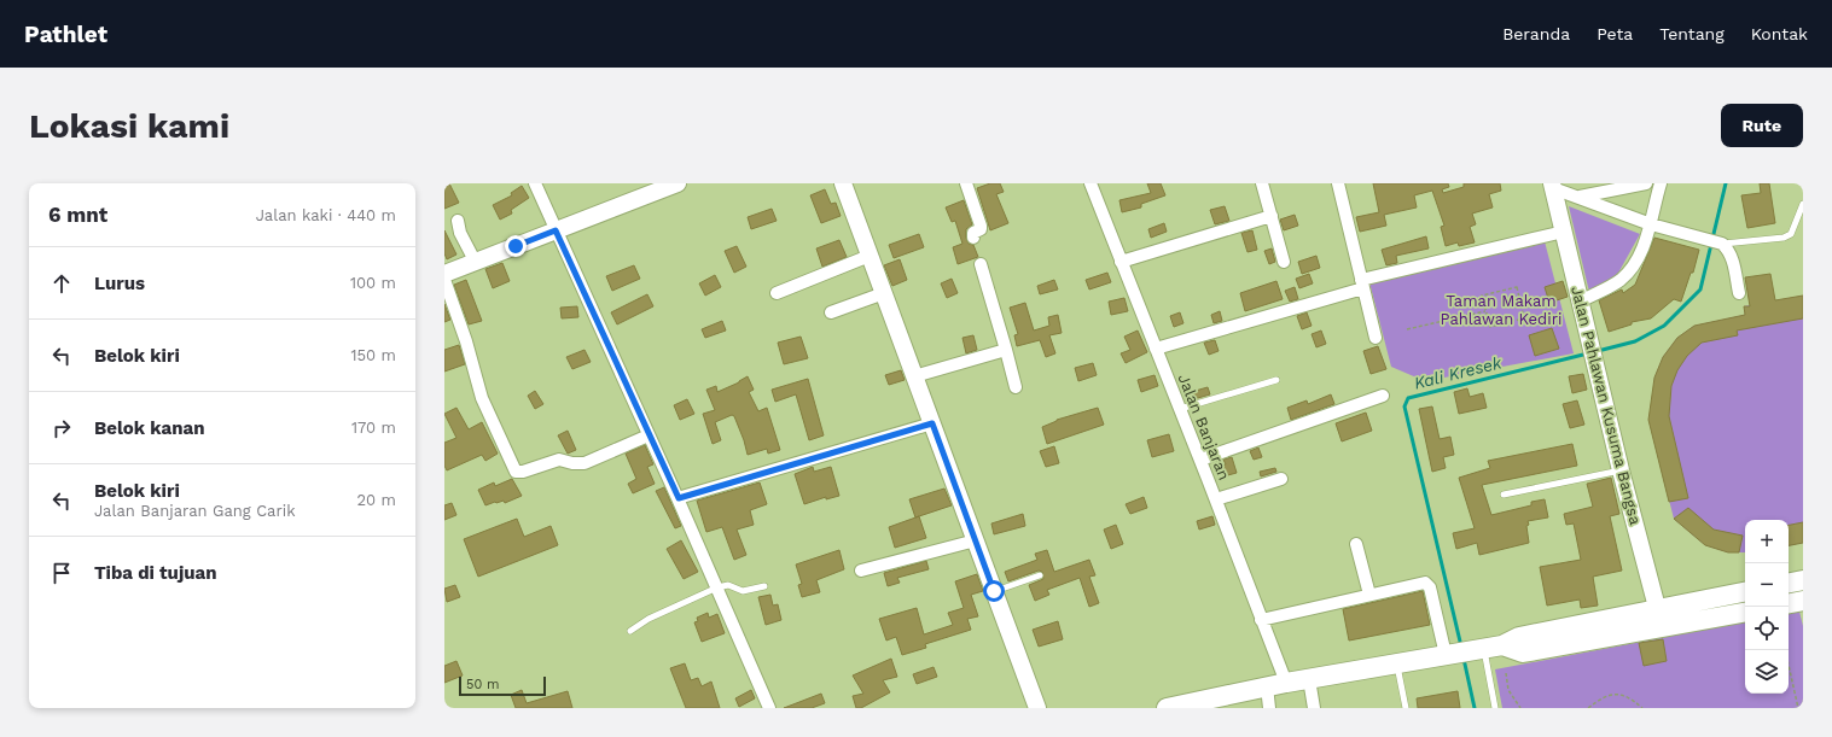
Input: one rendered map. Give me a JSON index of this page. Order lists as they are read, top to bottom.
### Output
{
  "streets": {
    "street": ["Jalan Pahlawan Kusuma Bangsa", "Jalan Banjaran"]
  },
  "water": ["Kali Kresek"],
  "parks": ["Taman Makam Pahlawan Kediri"],
  "scale_bar": "50 m",
  "page": {
    "header": "Pathlet",
    "nav": [
      "Beranda",
      "Peta",
      "Tentang",
      "Kontak"
    ],
    "buttons": "Rute",
    "title": "Lokasi kami",
    "heading": ["6 mnt", "Jalan kaki · 440 m"],
    "list": [
      ["Lurus", "100 m"],
      ["Belok kiri", "150 m"],
      ["Belok kanan", "170 m"],
      ["Belok kiri", "Jalan Banjaran Gang Carik", "20 m"],
      "Tiba di tujuan"
    ],
    "map_buttons": ["+", "−"],
    "scale": "50 m"
  }
}
